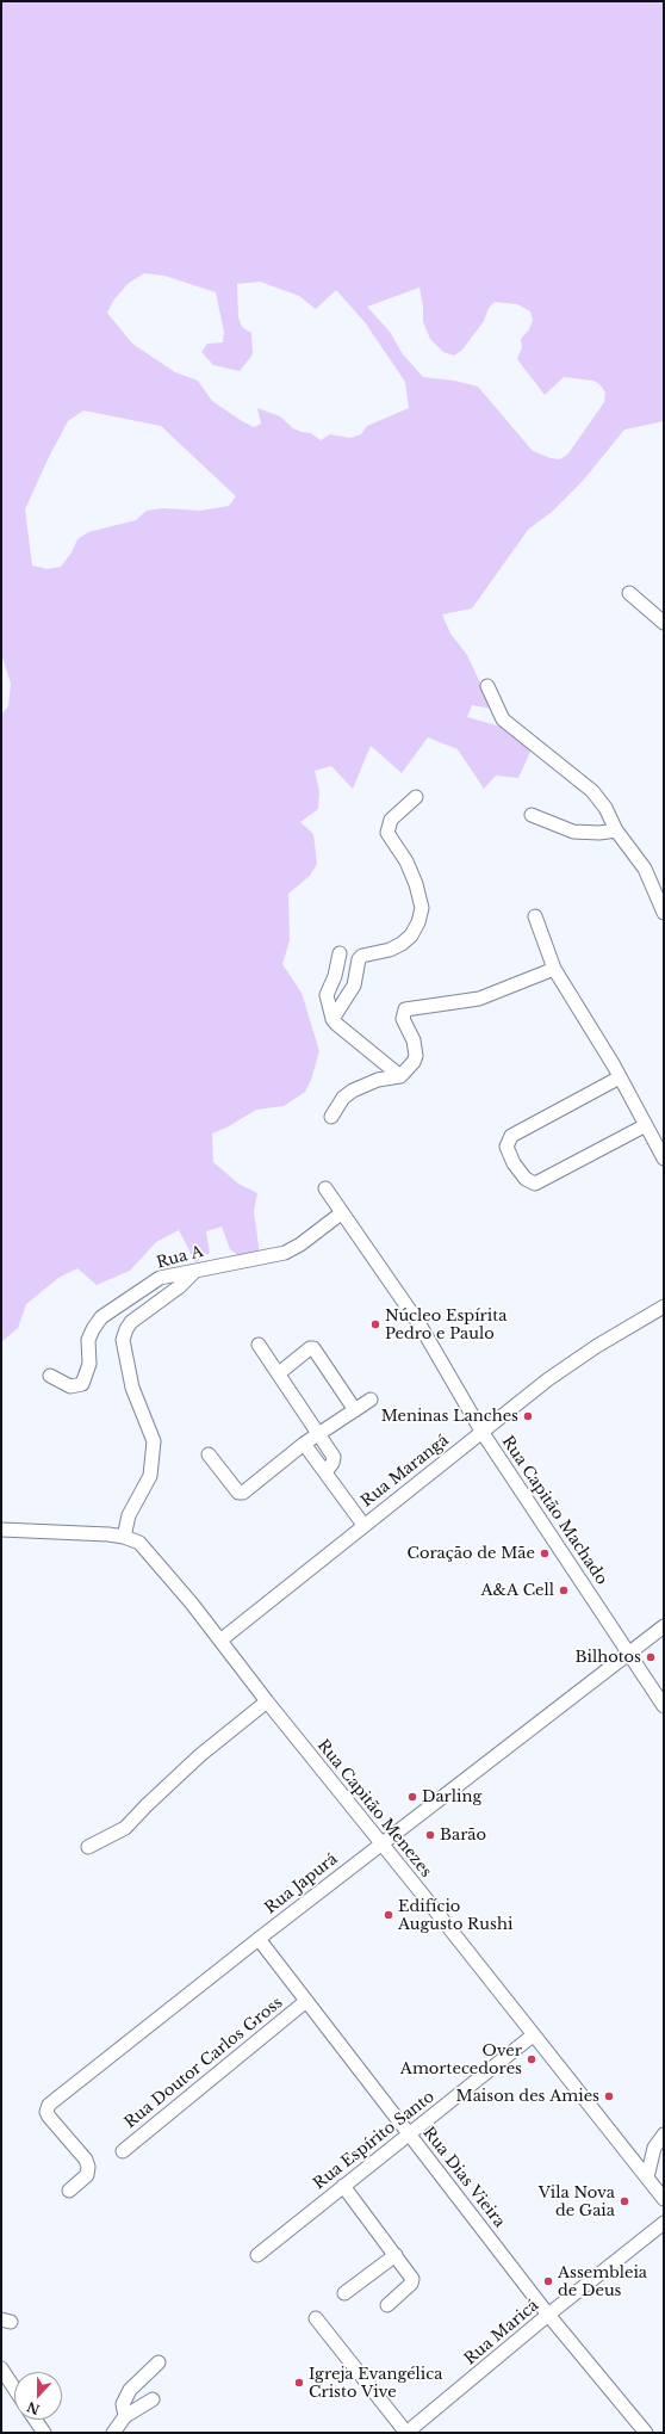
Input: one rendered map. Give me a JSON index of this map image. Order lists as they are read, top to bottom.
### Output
{
  "streets": {
    "street": [
      "Rua A",
      "Rua Marangá",
      "Rua Capitão Machado",
      "Rua Capitão Menezes",
      "Rua Japurá",
      "Rua Doutor Carlos Gross",
      "Rua Espírito Santo",
      "Rua Dias Vieira",
      "Rua Maricá"
    ]
  },
  "crossings": [
    ["Rua A", "Rua Capitão Machado"],
    ["Rua Marangá", "Rua Capitão Machado"],
    ["Rua Marangá", "Rua Capitão Menezes"],
    ["Rua Capitão Machado", "Rua Japurá"],
    ["Rua Capitão Menezes", "Rua Japurá"],
    ["Rua Capitão Menezes", "Rua Espírito Santo"],
    ["Rua Japurá", "Rua Dias Vieira"],
    ["Rua Doutor Carlos Gross", "Rua Dias Vieira"],
    ["Rua Espírito Santo", "Rua Dias Vieira"],
    ["Rua Dias Vieira", "Rua Maricá"]
  ],
  "places": [
    "Núcleo Espírita Pedro e Paulo",
    "Meninas Lanches",
    "Coração de Mãe",
    "A&A Cell",
    "Bilhotos",
    "Darling",
    "Barão",
    "Edifício Augusto Rushi",
    "Over Amortecedores",
    "Maison des Amies",
    "Vila Nova de Gaia",
    "Assembleia de Deus",
    "Igreja Evangélica Cristo Vive"
  ],
  "north": "bottom"
}
